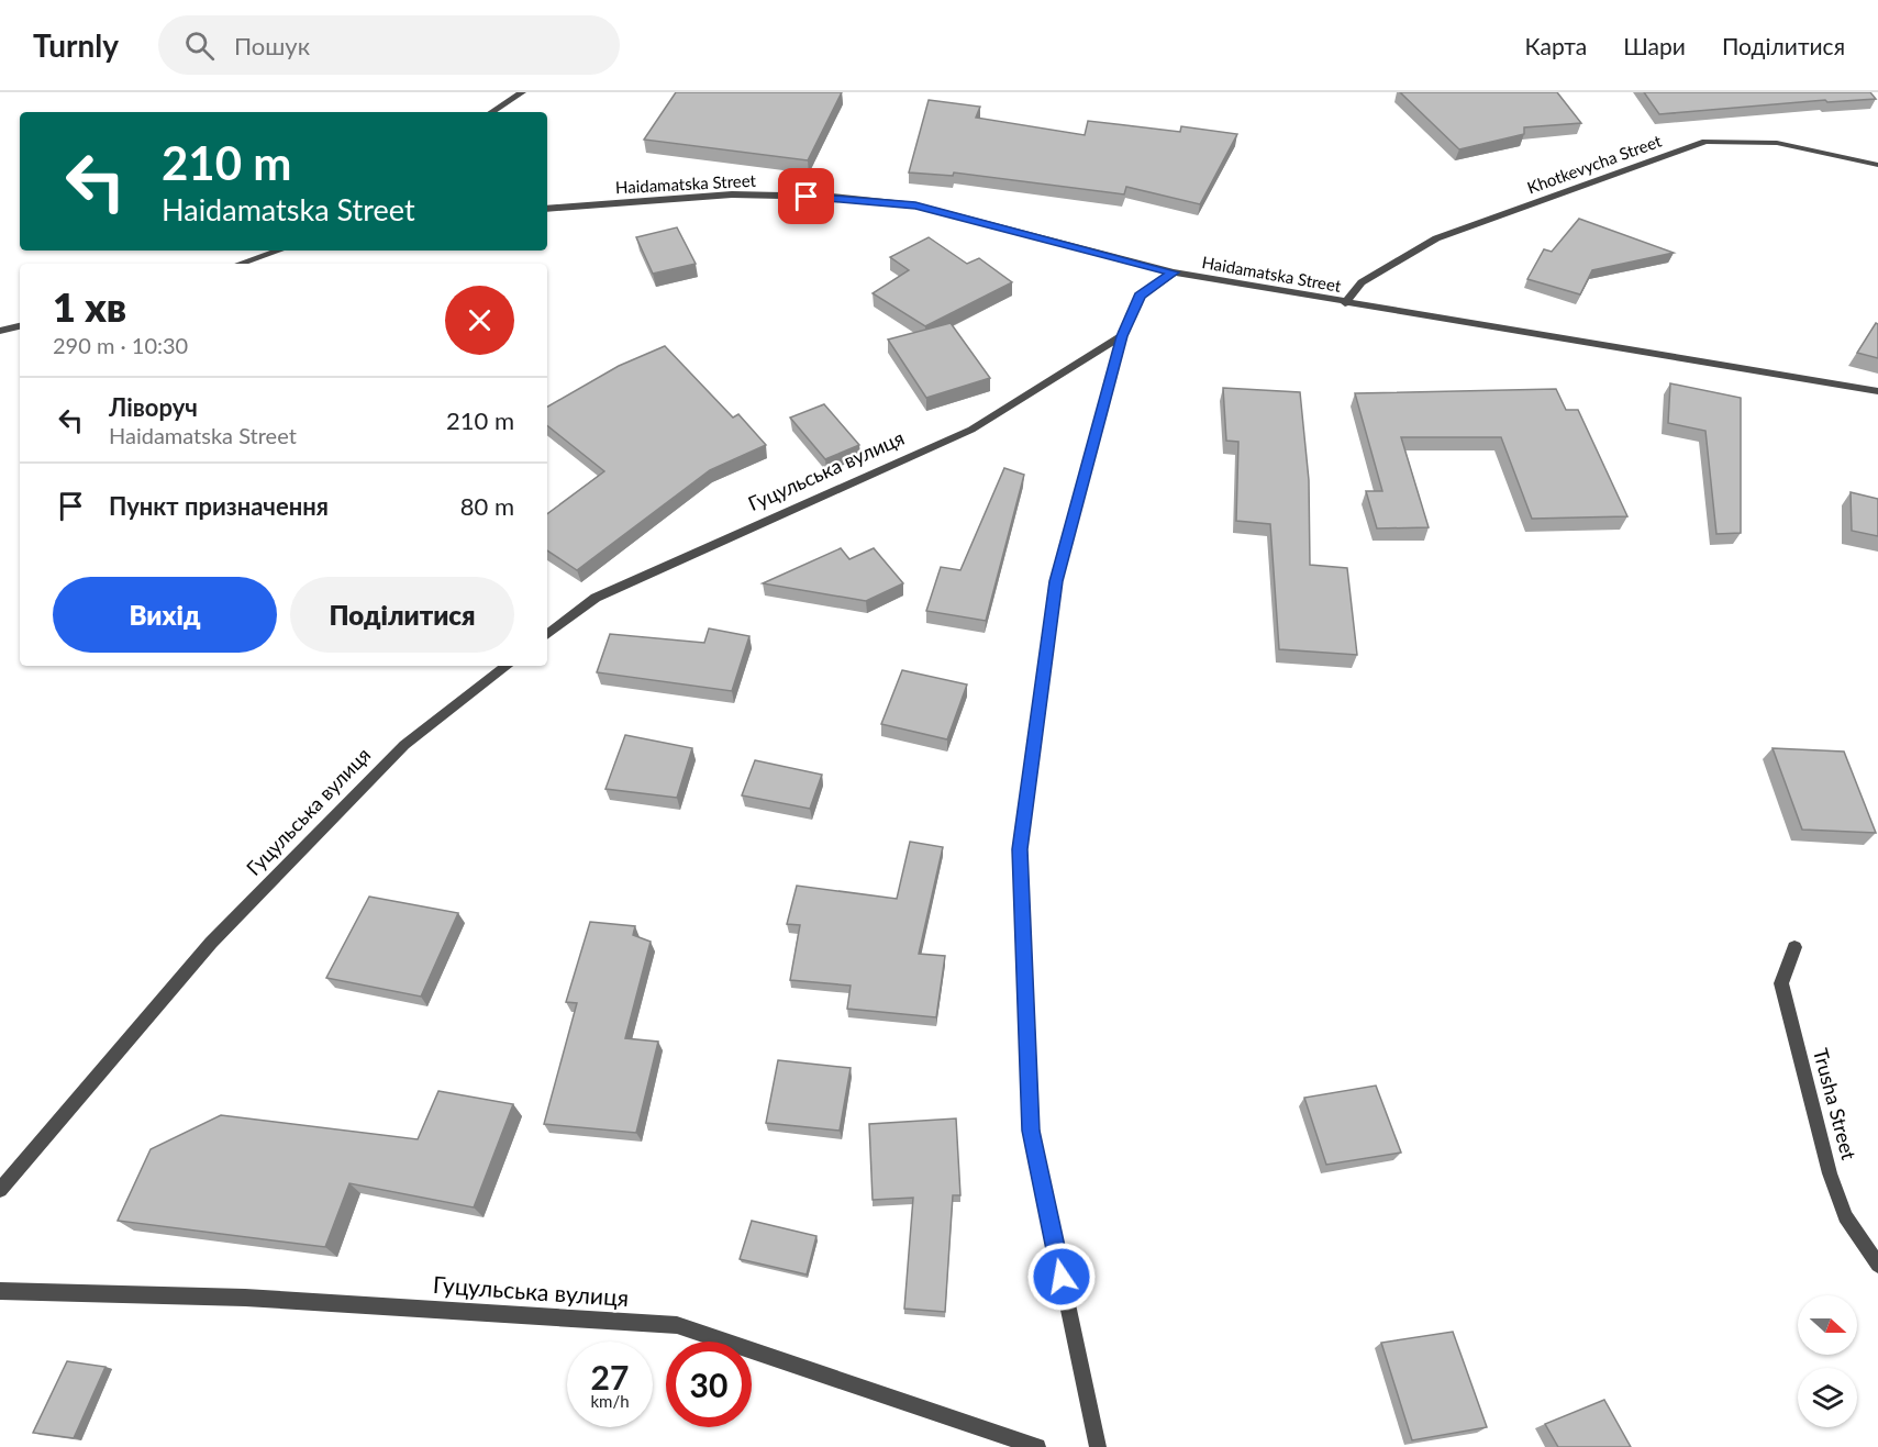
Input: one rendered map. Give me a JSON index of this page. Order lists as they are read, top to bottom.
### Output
{
  "streets": {
    "street": [
      "Khotkevycha Street",
      "Haidamatska Street",
      "Гуцульська вулиця",
      "Trusha Street"
    ]
  },
  "crossings": [
    ["Khotkevycha Street", "Haidamatska Street"]
  ],
  "north": "right",
  "page": {
    "header": "Turnly",
    "search": "Пошук",
    "nav": ["Карта", "Шари", "Поділитися"],
    "turn": ["210 m", "Haidamatska Street"],
    "heading": ["1 хв", "290 m · 10:30"],
    "list": [
      {
        "name": "Ліворуч",
        "note": "Haidamatska Street",
        "value": "210 m"
      },
      {
        "name": "Пункт призначення",
        "value": "80 m"
      }
    ],
    "buttons": ["Вихід", "Поділитися"],
    "speed": "27 km/h",
    "limit": "30"
  }
}
